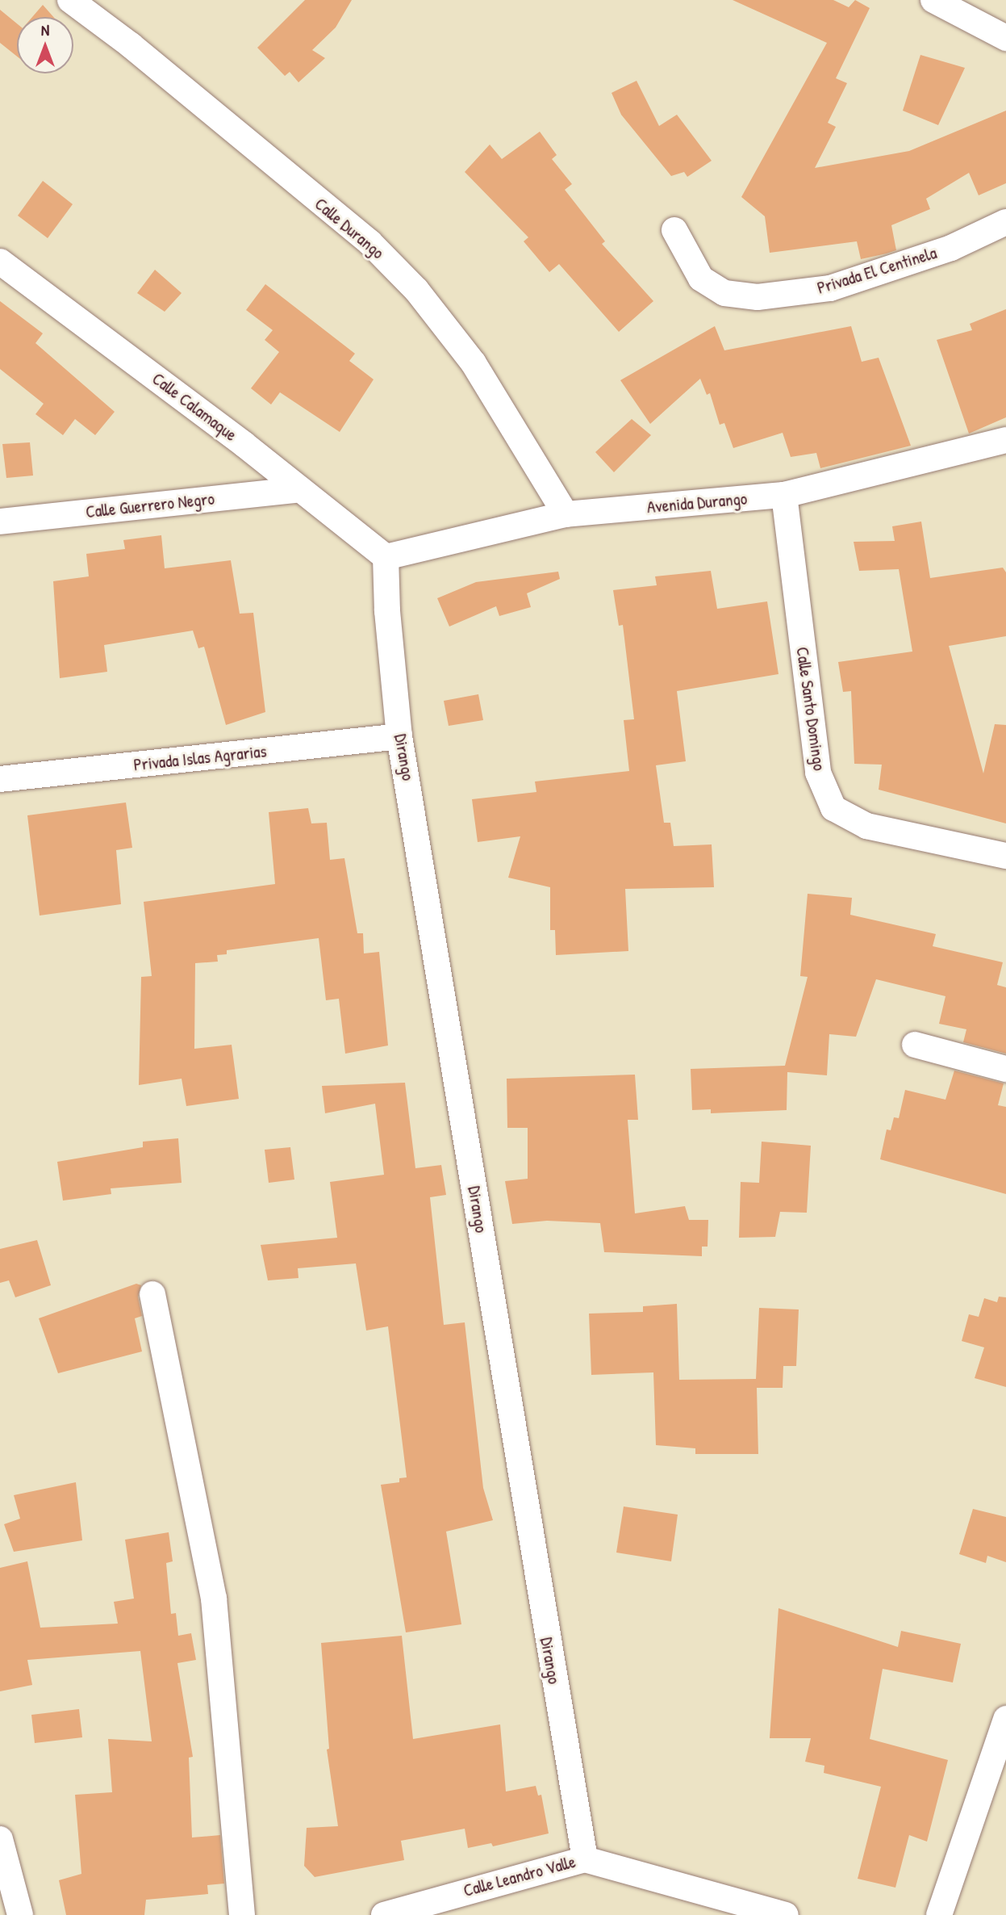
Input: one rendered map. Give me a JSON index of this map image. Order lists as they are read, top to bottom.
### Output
{
  "streets": {
    "street": [
      "Calle Durango",
      "Privada El Centinela",
      "Calle Calamaque",
      "Avenida Durango",
      "Calle Guerrero Negro",
      "Calle Santo Domingo",
      "Dirango",
      "Privada Islas Agrarias",
      "Calle Leandro Valle"
    ]
  },
  "crossings": [
    ["Calle Durango", "Avenida Durango"],
    ["Calle Calamaque", "Avenida Durango"],
    ["Calle Calamaque", "Calle Guerrero Negro"],
    ["Calle Calamaque", "Dirango"],
    ["Avenida Durango", "Calle Santo Domingo"],
    ["Avenida Durango", "Dirango"],
    ["Dirango", "Privada Islas Agrarias"],
    ["Dirango", "Calle Leandro Valle"]
  ],
  "north": "top"
}
